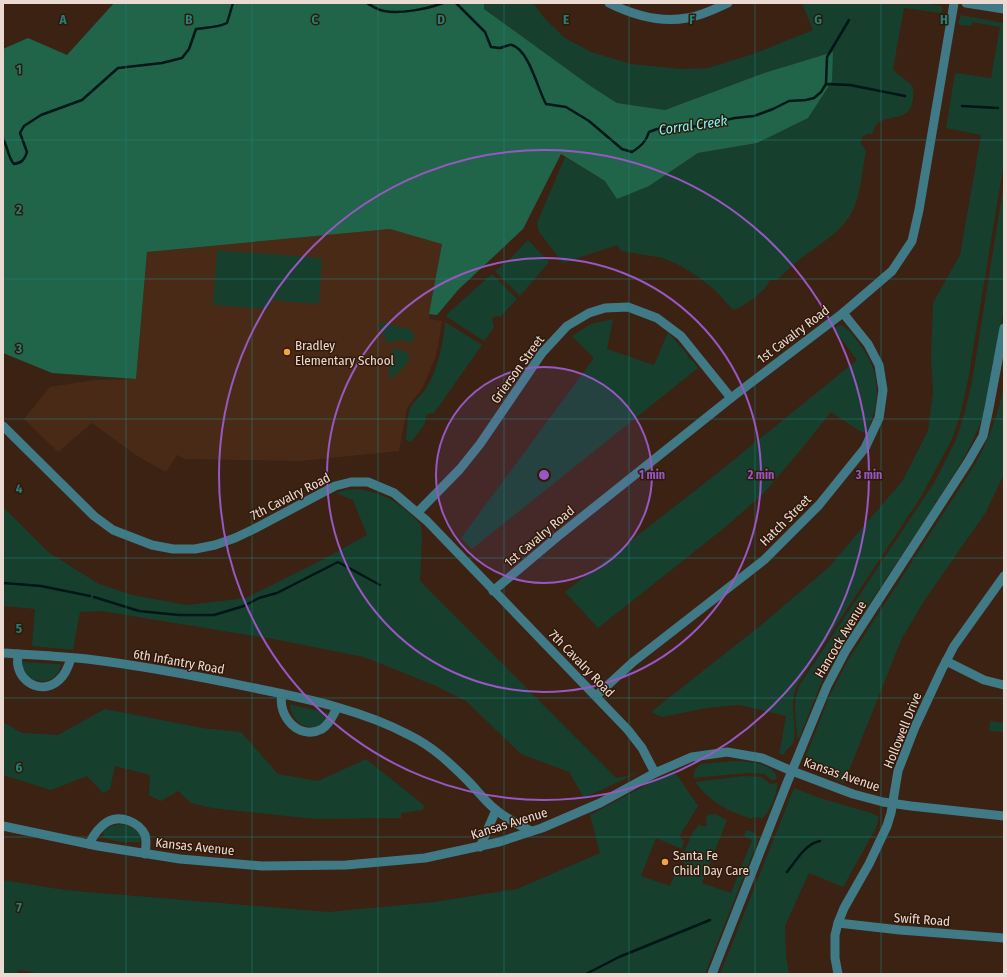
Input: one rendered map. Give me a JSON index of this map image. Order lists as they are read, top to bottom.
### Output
{
  "streets": {
    "street": [
      "1st Cavalry Road",
      "Grierson Street",
      "7th Cavalry Road",
      "Hatch Street",
      "Hancock Avenue",
      "6th Infantry Road",
      "Hollowell Drive",
      "Kansas Avenue",
      "Swift Road"
    ]
  },
  "crossings": [
    ["1st Cavalry Road", "Grierson Street"],
    ["1st Cavalry Road", "7th Cavalry Road"],
    ["1st Cavalry Road", "Hatch Street"],
    ["Grierson Street", "7th Cavalry Road"],
    ["7th Cavalry Road", "Hatch Street"],
    ["7th Cavalry Road", "Kansas Avenue"],
    ["Hancock Avenue", "Kansas Avenue"],
    ["6th Infantry Road", "Kansas Avenue"],
    ["Hollowell Drive", "Kansas Avenue"],
    ["Hollowell Drive", "Swift Road"]
  ],
  "water": ["Corral Creek"],
  "places": ["Bradley Elementary School", "Santa Fe Child Day Care"],
  "grid": {
    "columns": [
      "A",
      "B",
      "C",
      "D",
      "E",
      "F",
      "G",
      "H"
    ],
    "rows": [
      "1",
      "2",
      "3",
      "4",
      "5",
      "6",
      "7"
    ]
  },
  "rings": ["1 min", "2 min", "3 min"]
}
